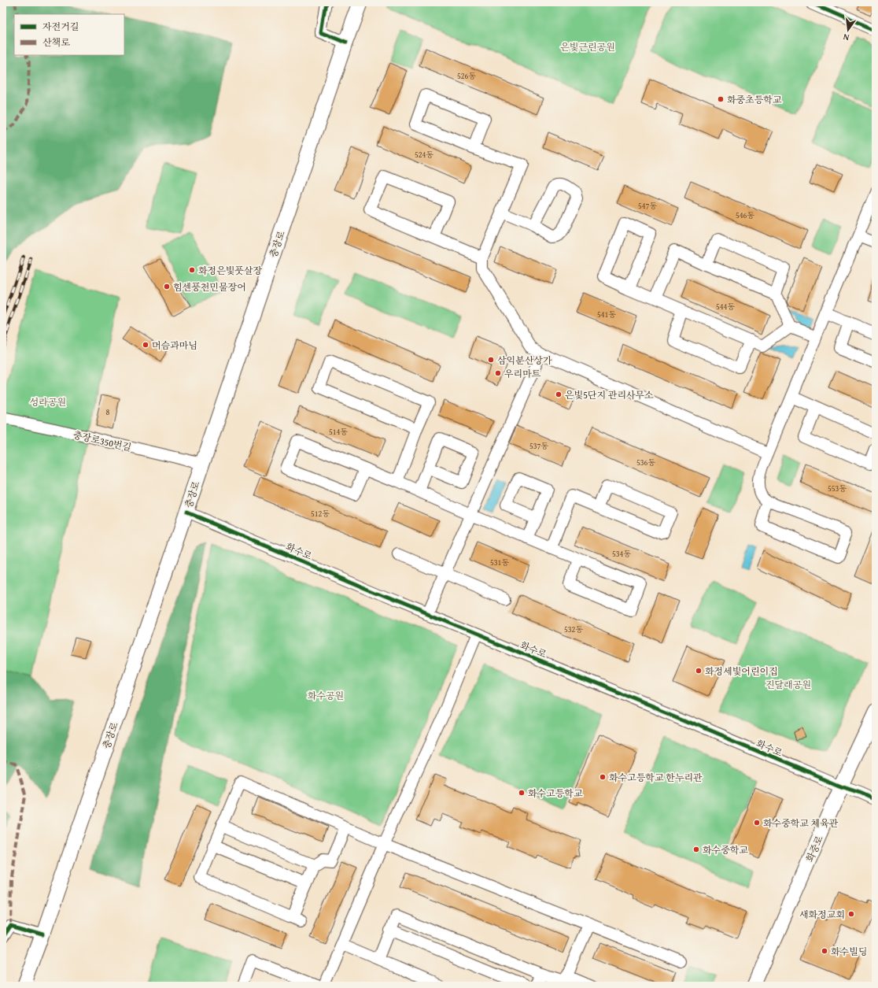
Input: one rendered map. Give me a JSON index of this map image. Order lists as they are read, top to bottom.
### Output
{
  "streets": {
    "main road": ["충장로", "화중로"],
    "street": ["충장로350번길", "화수로"]
  },
  "crossings": [
    ["충장로", "충장로350번길"],
    ["충장로", "화수로"],
    ["화수로", "화중로"]
  ],
  "parks": [
    "은빛근린공원",
    "성라공원",
    "진달래공원",
    "화수공원"
  ],
  "places": [
    "화중초등학교",
    "화정은빛풋살장",
    "힘센풍천민물장어",
    "머슴과마님",
    "삼익분산상가",
    "우리마트",
    "은빛5단지 관리사무소",
    "화정세빛어린이집",
    "화수고등학교 한누리관",
    "화수고등학교",
    "화수중학교 체육관",
    "화수중학교",
    "새화정교회",
    "화수빌딩"
  ],
  "house_numbers": [
    "526동",
    "524동",
    "547동",
    "546동",
    "544동",
    "541동",
    "8",
    "514동",
    "537동",
    "536동",
    "553동",
    "512동",
    "534동",
    "531동",
    "532동"
  ],
  "legend": ["자전거길", "산책로"],
  "north": "bottom"
}
